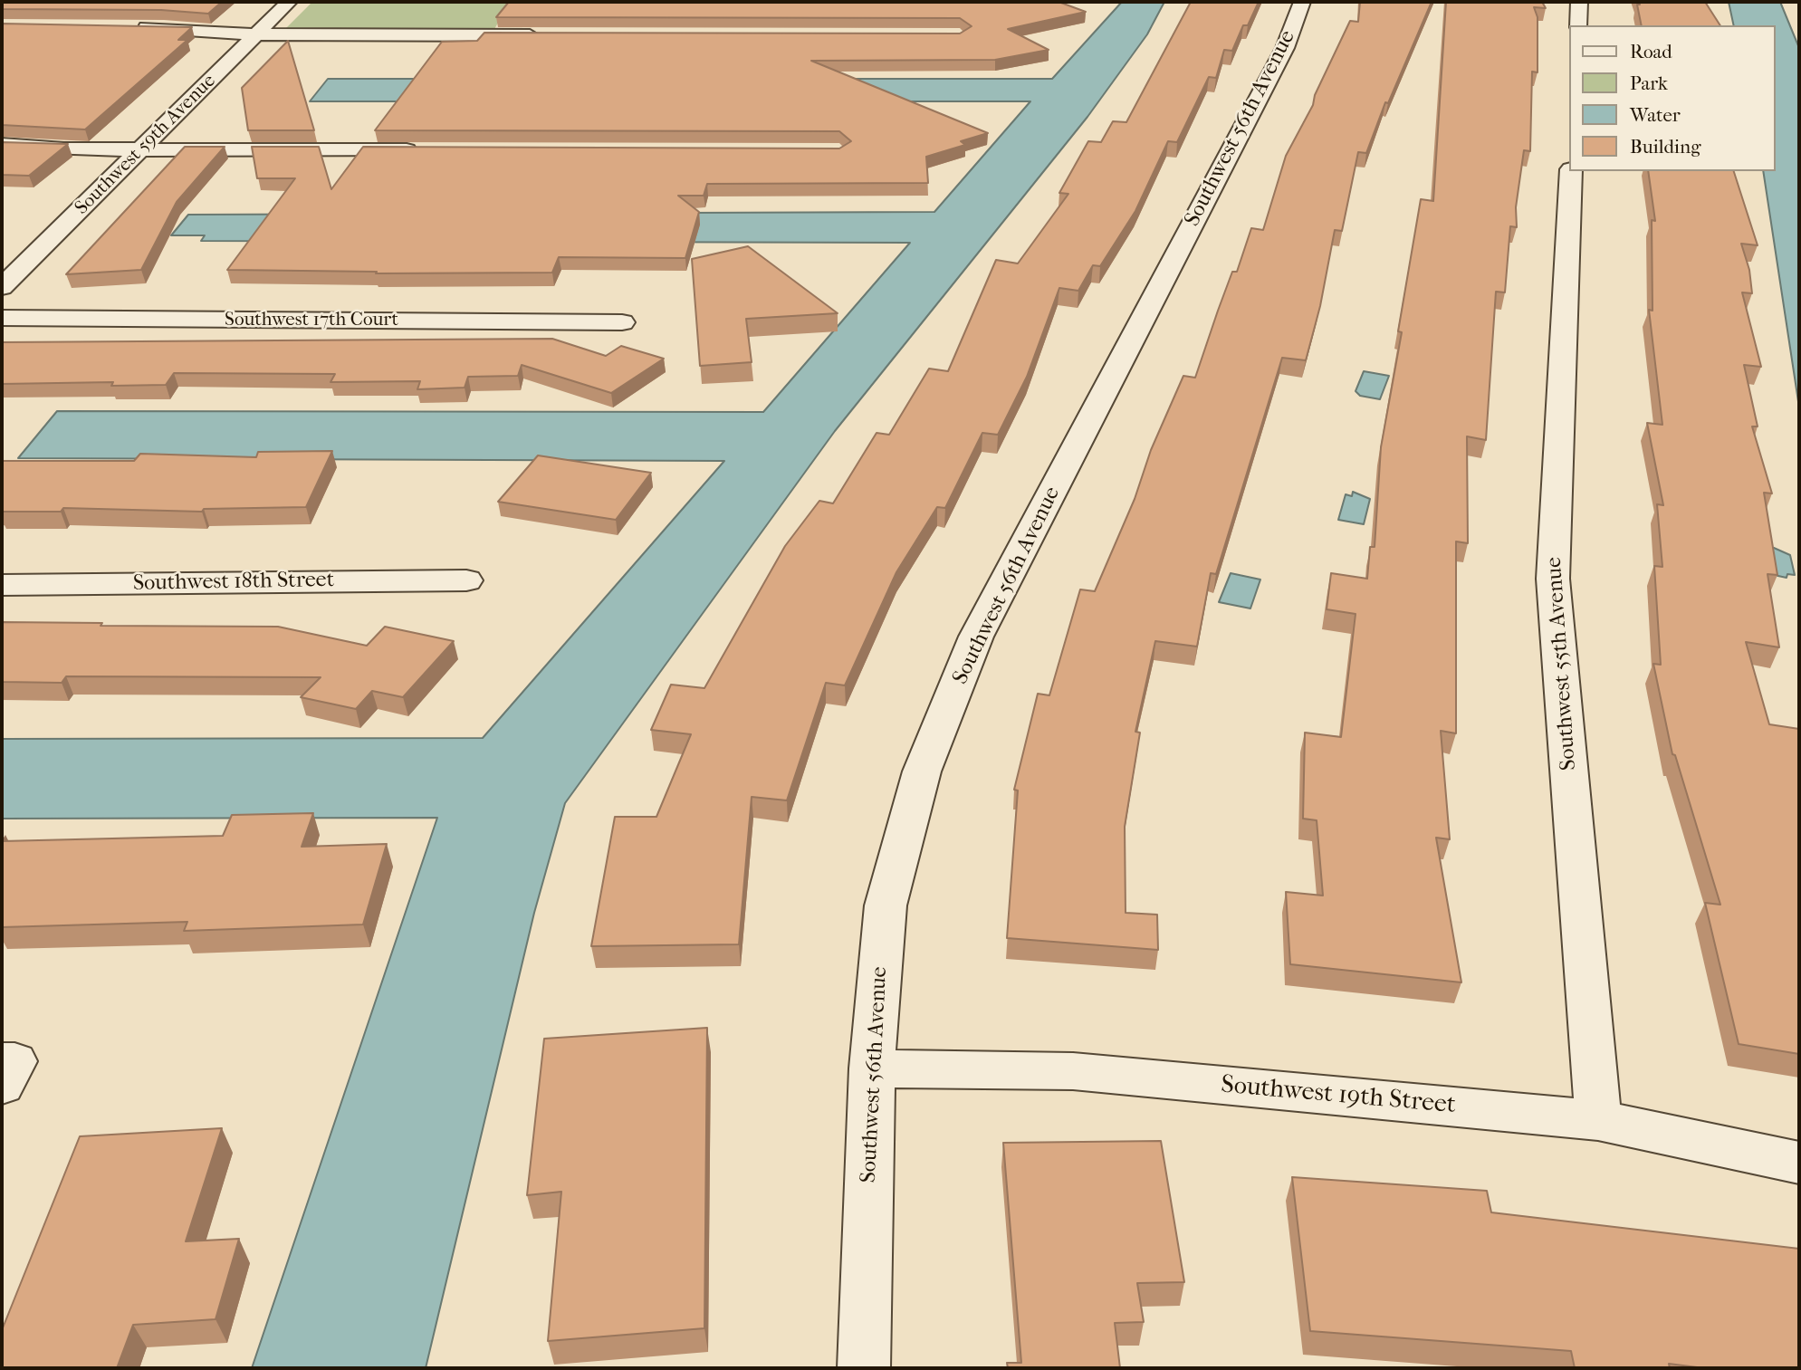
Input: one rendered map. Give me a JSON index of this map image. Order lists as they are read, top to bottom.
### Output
{
  "streets": {
    "street": [
      "Southwest 56th Avenue",
      "Southwest 59th Avenue",
      "Southwest 17th Court",
      "Southwest 18th Street",
      "Southwest 55th Avenue",
      "Southwest 19th Street"
    ]
  },
  "crossings": [
    ["Southwest 56th Avenue", "Southwest 19th Street"],
    ["Southwest 55th Avenue", "Southwest 19th Street"]
  ],
  "legend": [
    "Road",
    "Park",
    "Water",
    "Building"
  ]
}
